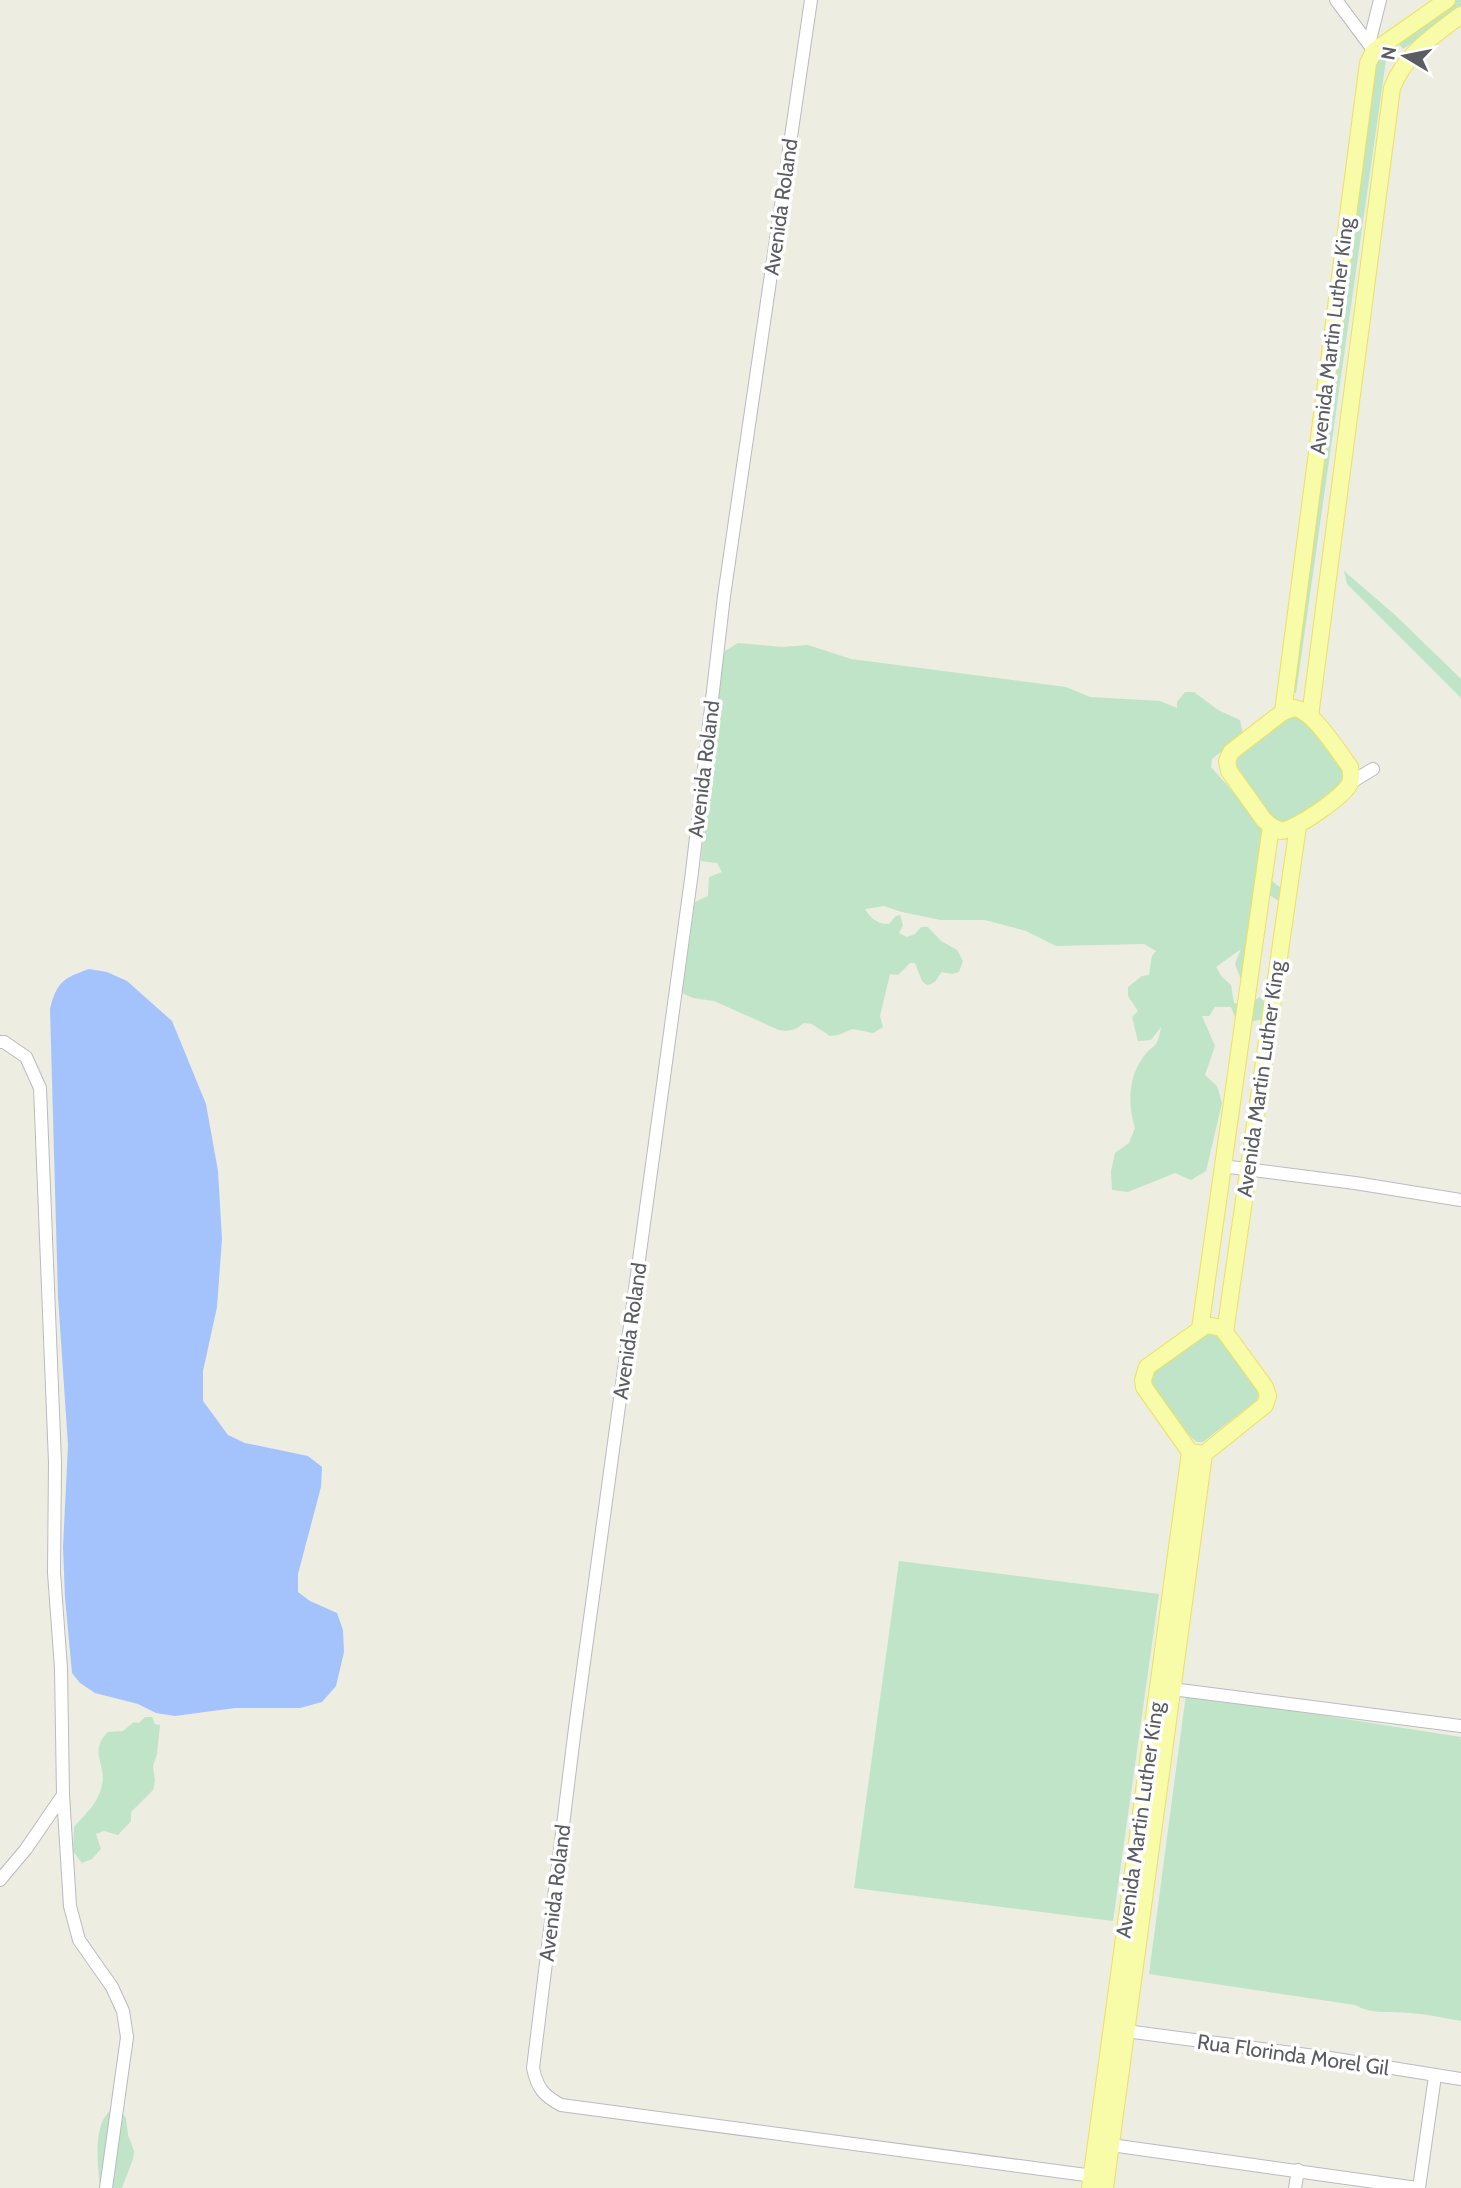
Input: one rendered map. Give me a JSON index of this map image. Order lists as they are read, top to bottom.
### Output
{
  "streets": {
    "main road": ["Avenida Martin Luther King"],
    "street": ["Avenida Roland", "Rua Florinda Morel Gil"]
  },
  "crossings": [
    ["Avenida Roland", "Avenida Martin Luther King"],
    ["Avenida Martin Luther King", "Rua Florinda Morel Gil"]
  ],
  "north": "left"
}
